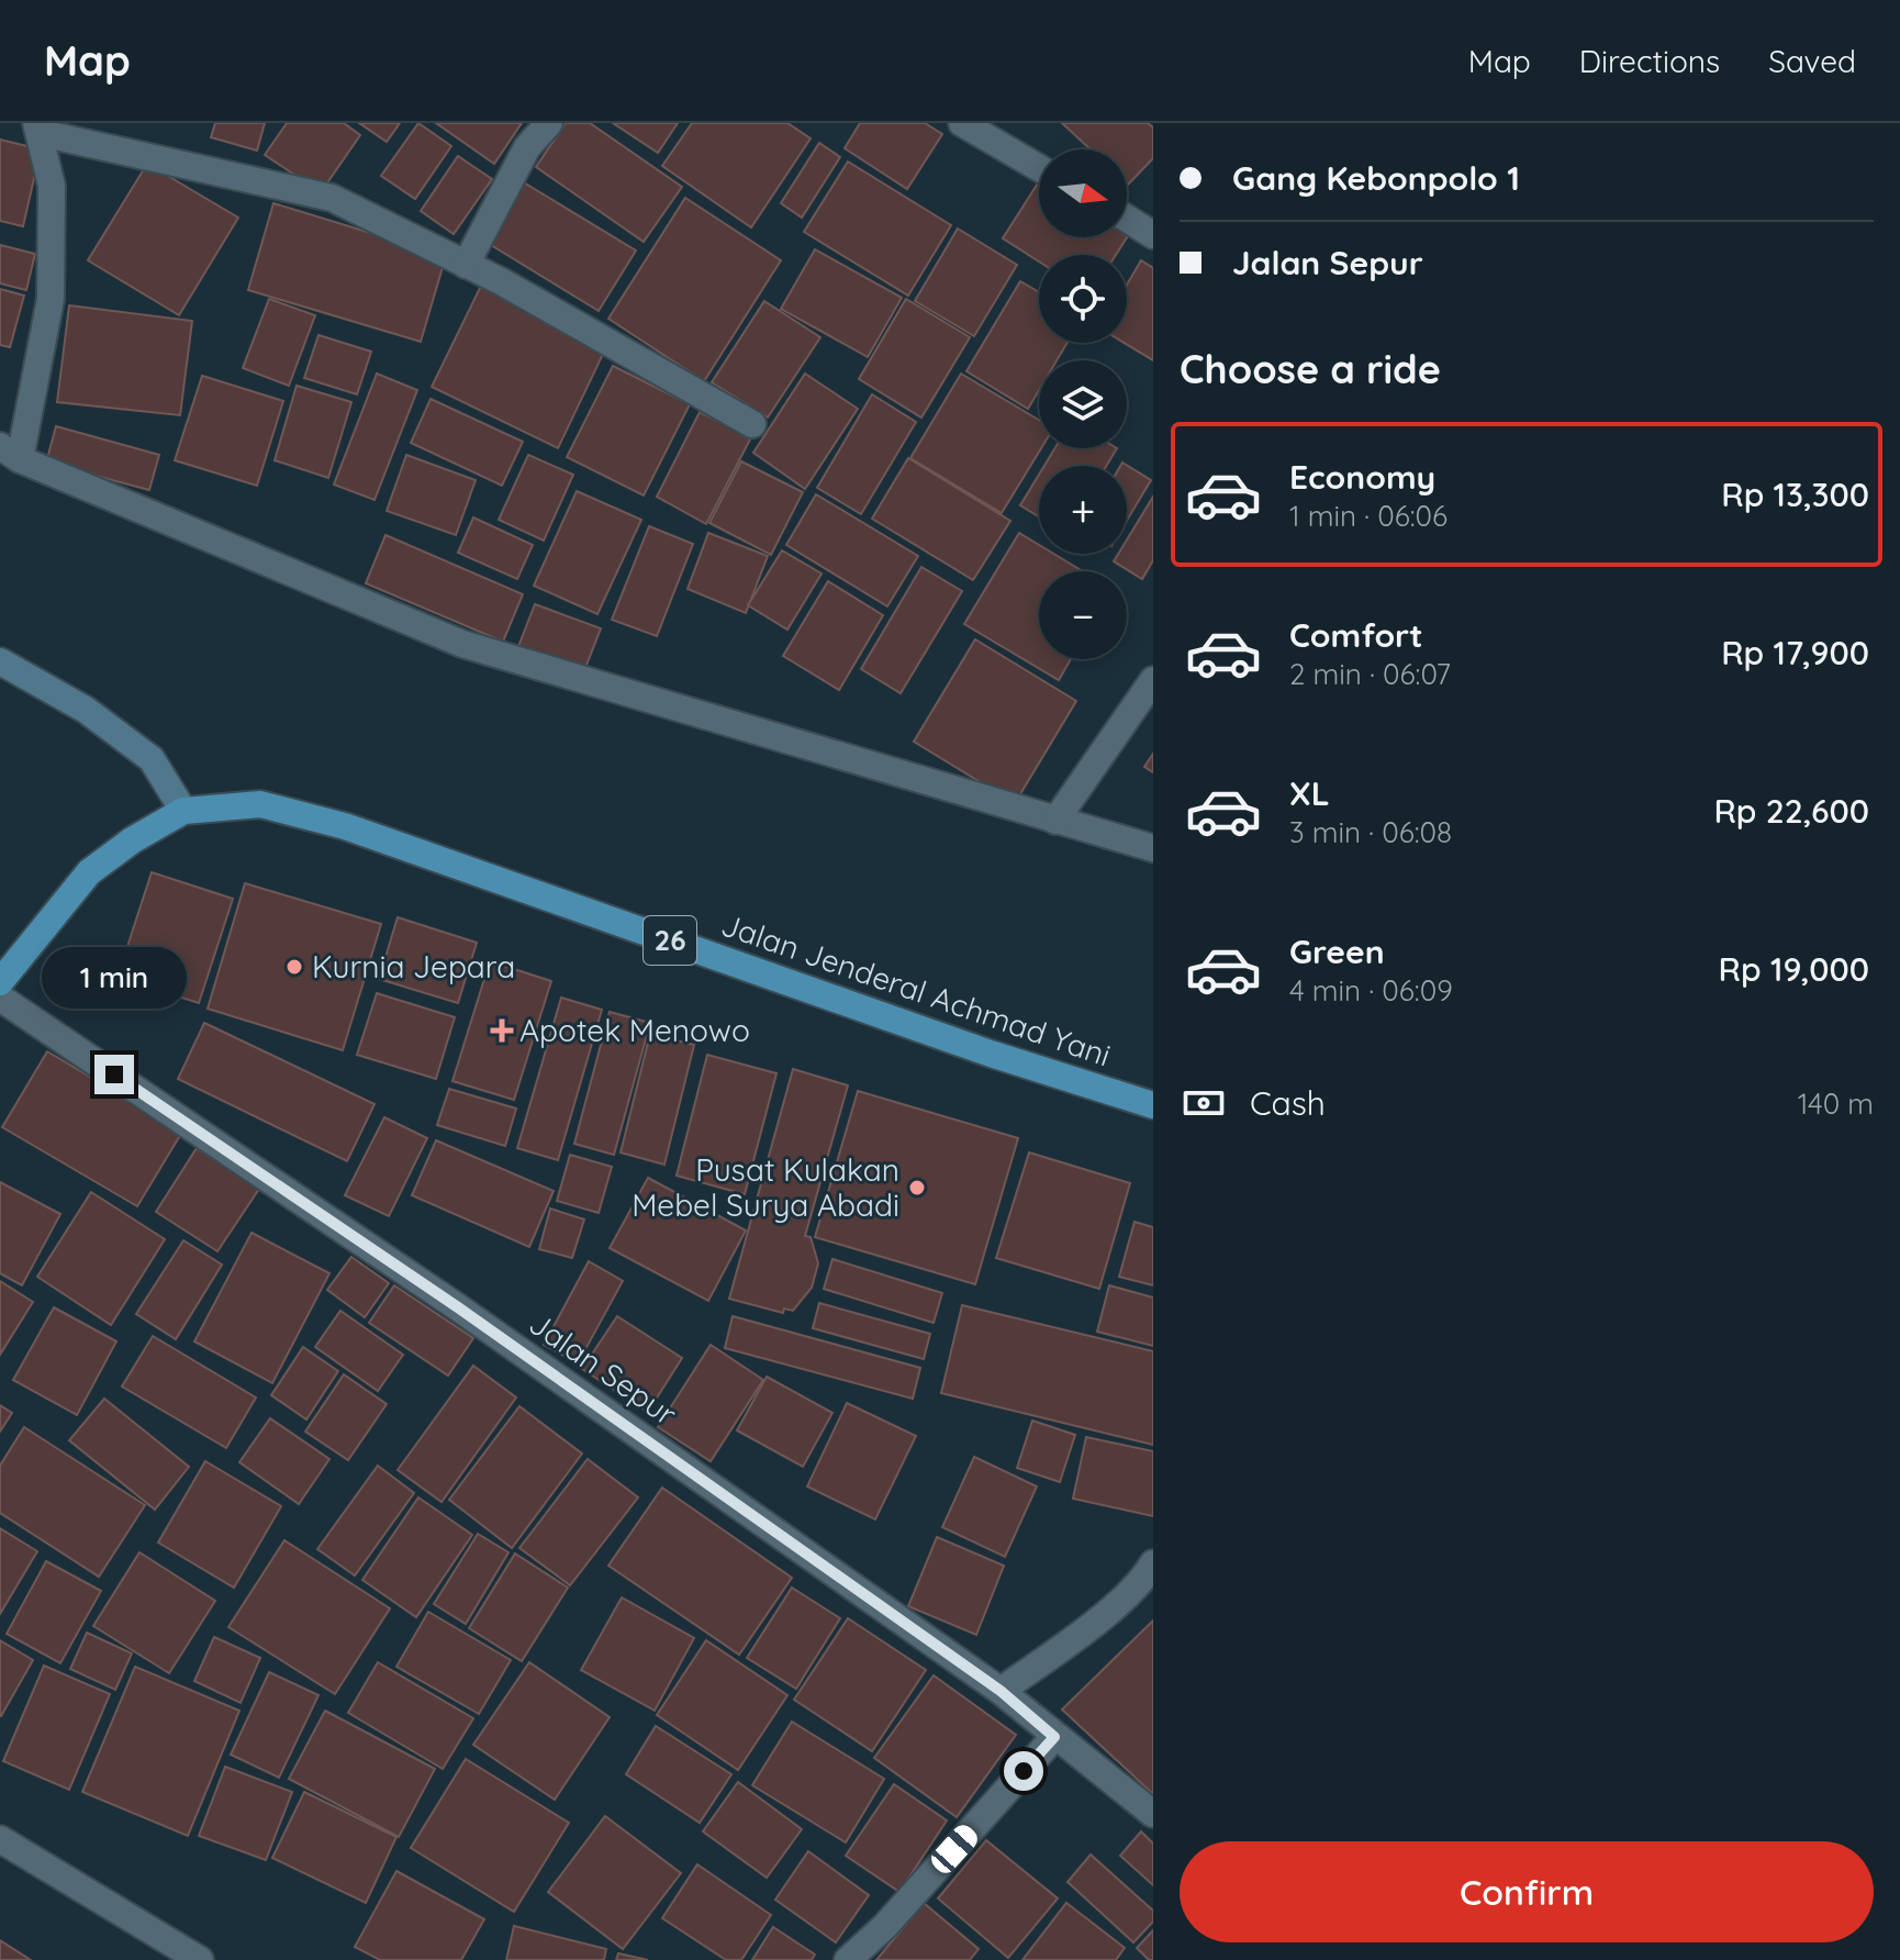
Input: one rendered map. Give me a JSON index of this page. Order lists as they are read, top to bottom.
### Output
{
  "streets": {
    "highway": ["26", "Jalan Jenderal Achmad Yani"],
    "street": ["Jalan Sepur"]
  },
  "crossings": [
    ["26", "Jalan Jenderal Achmad Yani"]
  ],
  "places": {
    "other": ["Kurnia Jepara", "Pusat Kulakan Mebel Surya Abadi"],
    "health": ["Apotek Menowo"]
  },
  "north": "right",
  "page": {
    "header": "Map",
    "nav": ["Map", "Directions", "Saved"],
    "banner": ["Gang Kebonpolo 1", "Jalan Sepur"],
    "map_buttons": ["+", "−"],
    "heading": "Choose a ride",
    "list": [
      {
        "name": "Economy",
        "note": "1 min · 06:06",
        "value": "Rp 13,300"
      },
      {
        "name": "Comfort",
        "note": "2 min · 06:07",
        "value": "Rp 17,900"
      },
      {
        "name": "XL",
        "note": "3 min · 06:08",
        "value": "Rp 22,600"
      },
      {
        "name": "Green",
        "note": "4 min · 06:09",
        "value": "Rp 19,000"
      }
    ],
    "bubble": "1 min",
    "pay": ["Cash", "140 m"],
    "buttons": "Confirm"
  }
}
